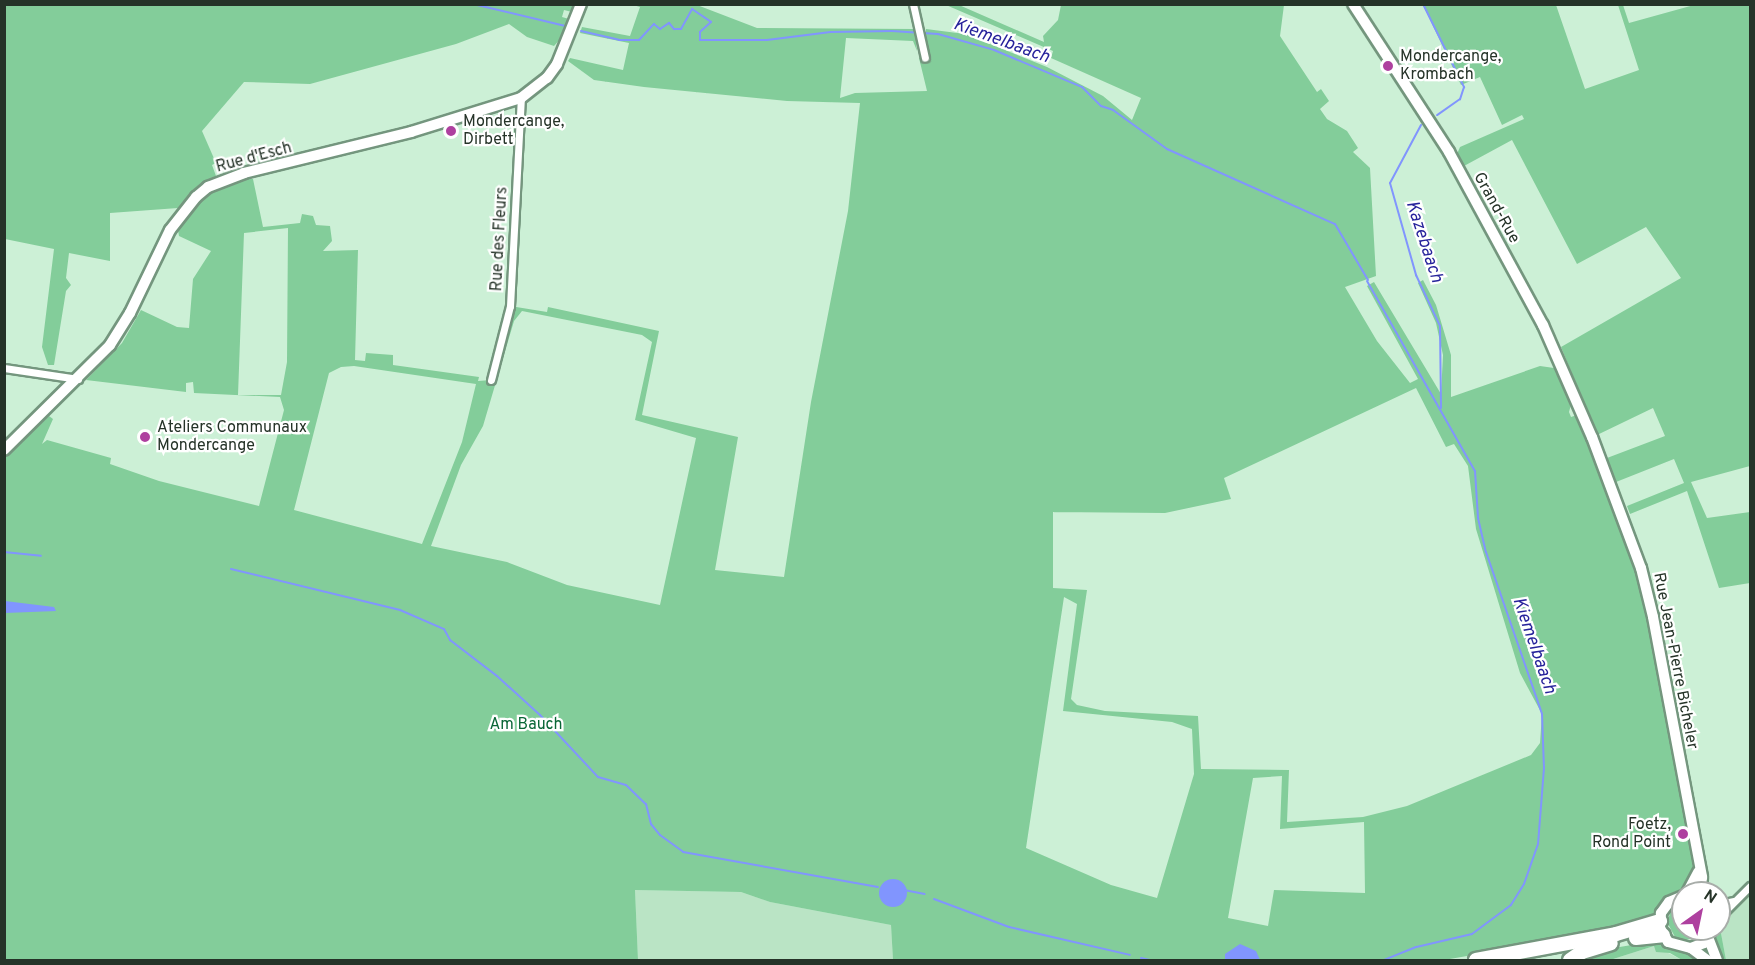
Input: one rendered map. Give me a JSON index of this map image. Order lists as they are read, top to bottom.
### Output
{
  "streets": {
    "main road": ["Rue d'Esch", "Grand-Rue", "Rue Jean-Pierre Bicheler"],
    "street": ["Rue des Fleurs"]
  },
  "crossings": [
    ["Rue d'Esch", "Rue des Fleurs"],
    ["Grand-Rue", "Rue Jean-Pierre Bicheler"]
  ],
  "water": ["Kiemelbaach", "Kazebaach"],
  "parks": ["Am Bauch"],
  "places": [
    "Mondercange, Krombach",
    "Mondercange, Dirbett",
    "Ateliers Communaux Mondercange",
    "Foetz, Rond Point"
  ],
  "north": "top right"
}
